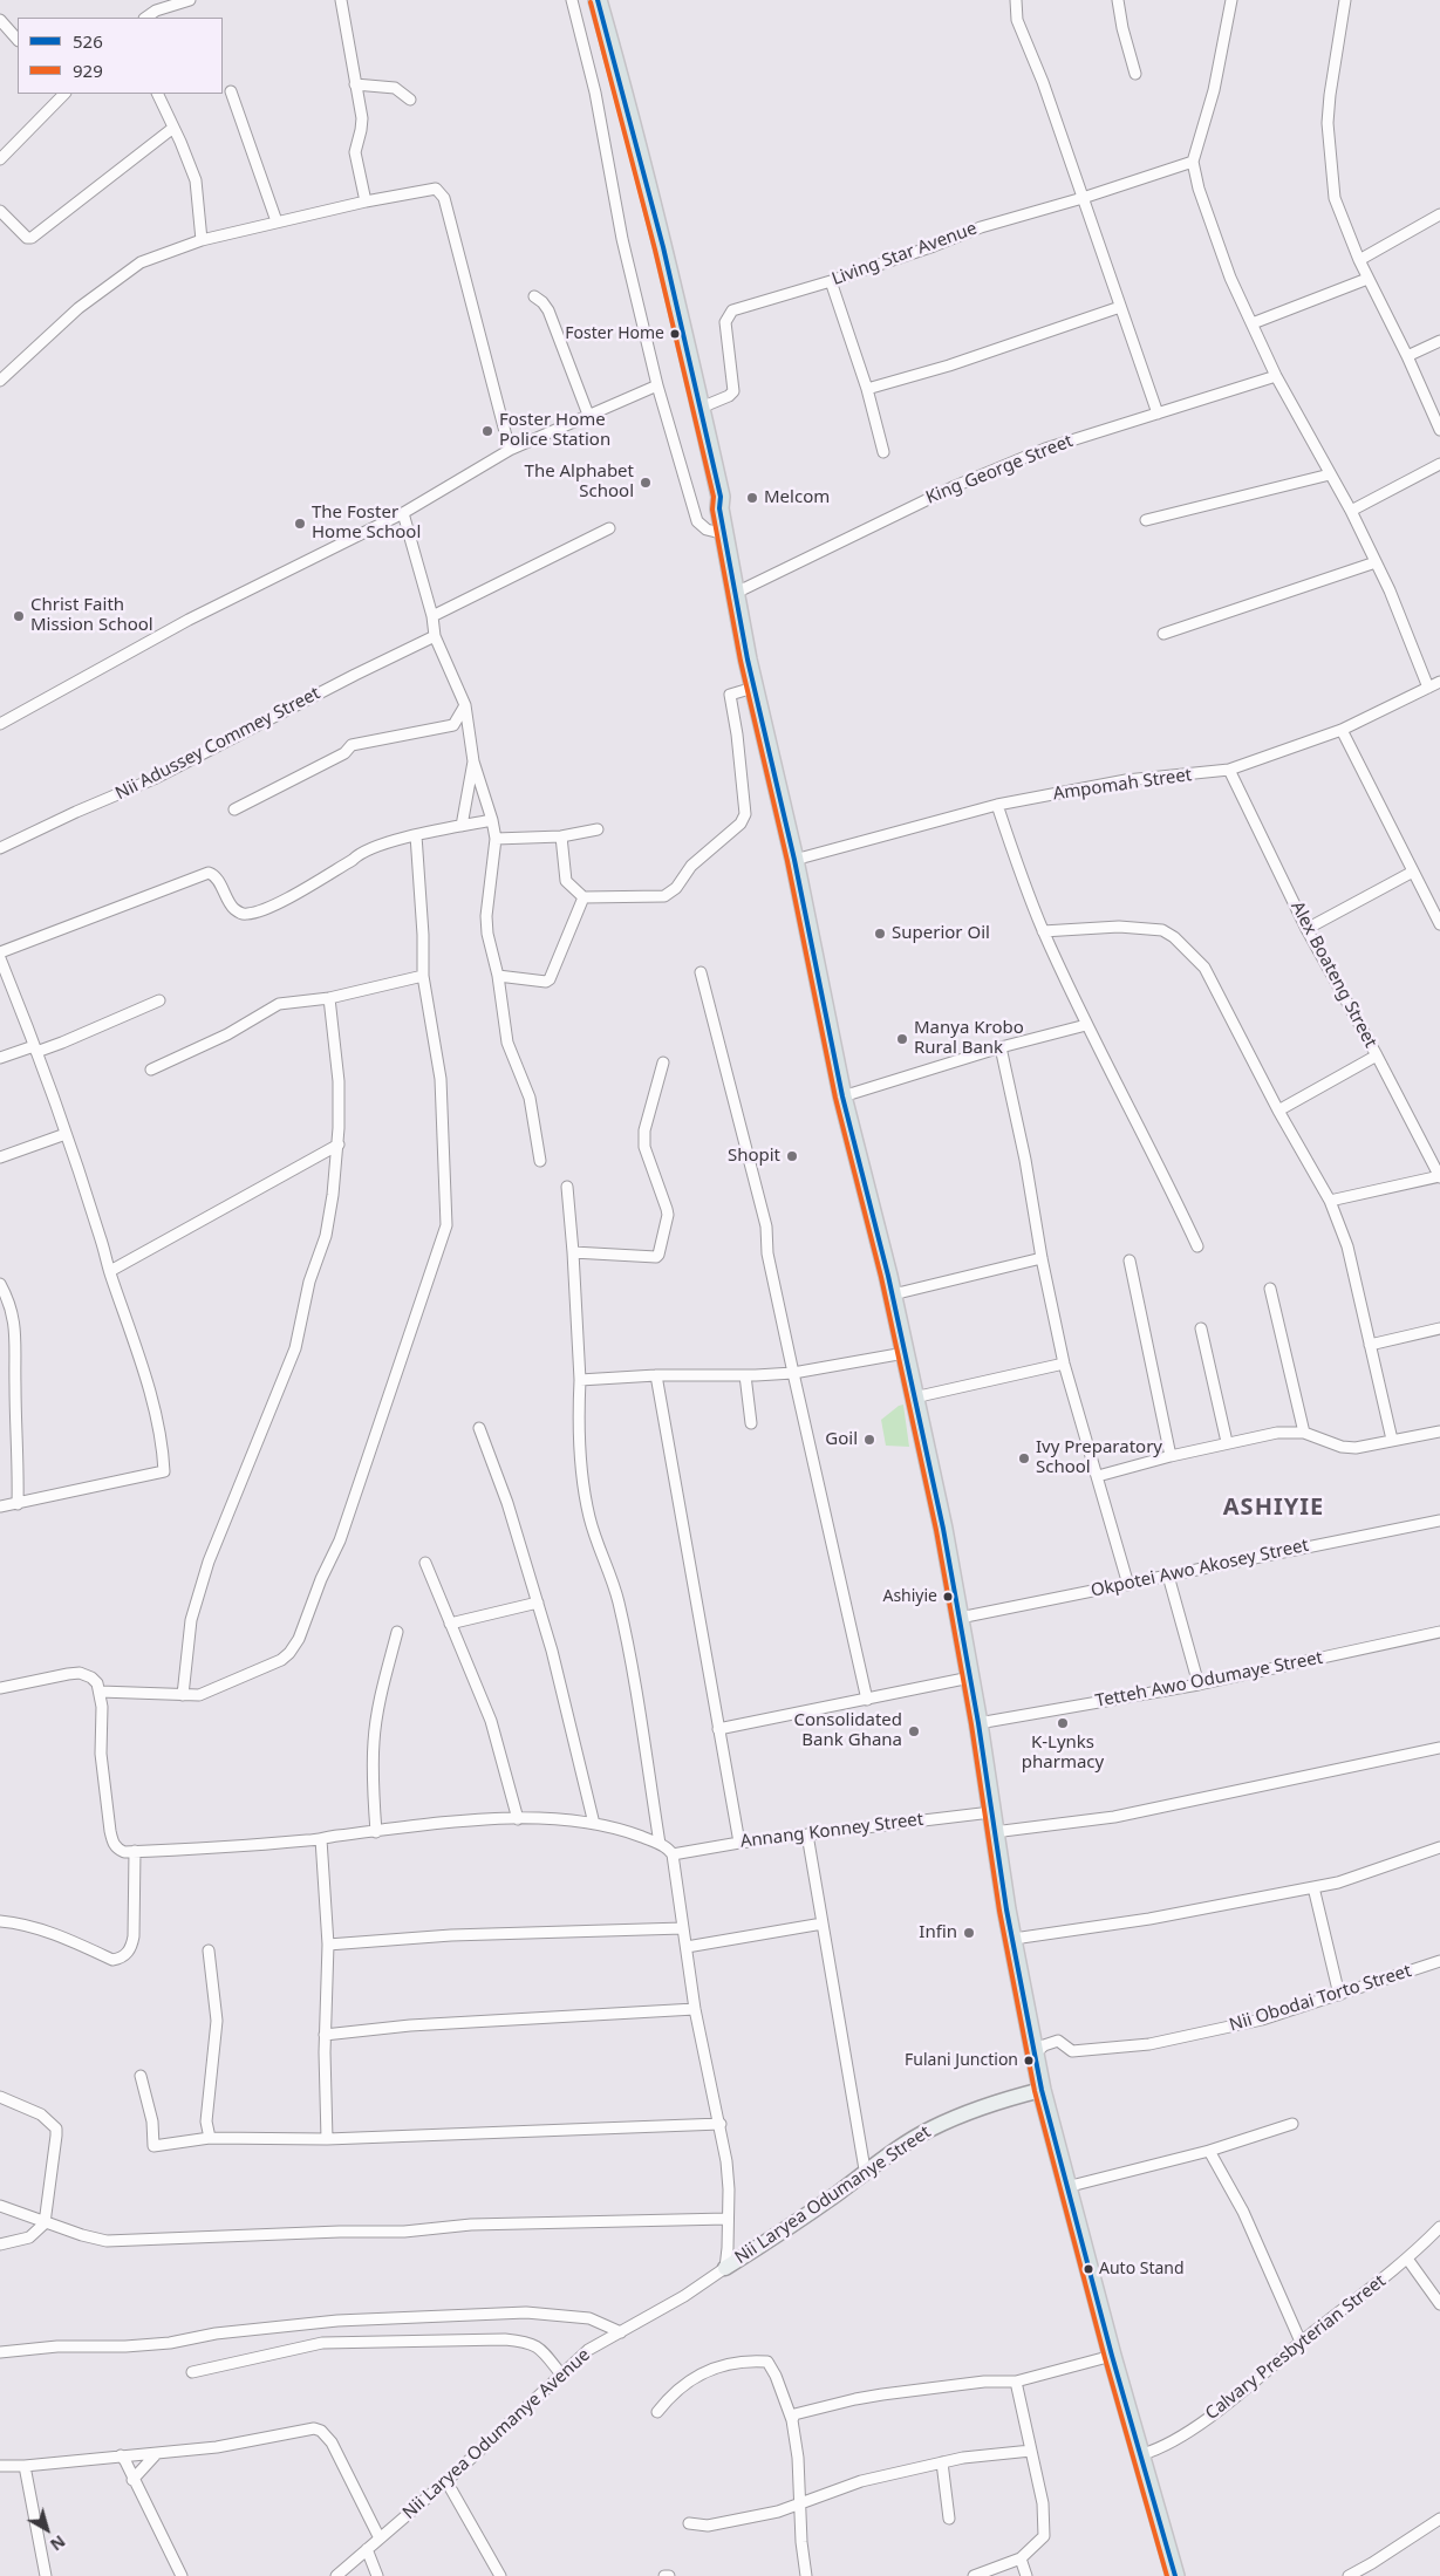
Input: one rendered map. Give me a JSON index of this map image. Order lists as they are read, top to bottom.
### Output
{
  "streets": {
    "street": [
      "Living Star Avenue",
      "King George Street",
      "Nii Adussey Commey Street",
      "Ampomah Street",
      "Alex Boateng Street",
      "Okpotei Awo Akosey Street",
      "Tetteh Awo Odumaye Street",
      "Annang Konney Street",
      "Nii Obodai Torto Street",
      "Nii Laryea Odumanye Street",
      "Calvary Presbyterian Street",
      "Nii Laryea Odumanye Avenue"
    ]
  },
  "crossings": [
    ["Ampomah Street", "Alex Boateng Street"],
    ["Nii Laryea Odumanye Street", "Nii Laryea Odumanye Avenue"]
  ],
  "districts": ["ASHIYIE"],
  "places": [
    "Foster Home",
    "Foster Home Police Station",
    "The Alphabet School",
    "Melcom",
    "The Foster Home School",
    "Christ Faith Mission School",
    "Superior Oil",
    "Manya Krobo Rural Bank",
    "Shopit",
    "Goil",
    "Ivy Preparatory School",
    "Ashiyie",
    "K-Lynks pharmacy",
    "Consolidated Bank Ghana",
    "Infin",
    "Fulani Junction",
    "Auto Stand"
  ],
  "lines": ["transit line 526", "transit line 929"],
  "legend": ["526", "929"],
  "north": "bottom right"
}
